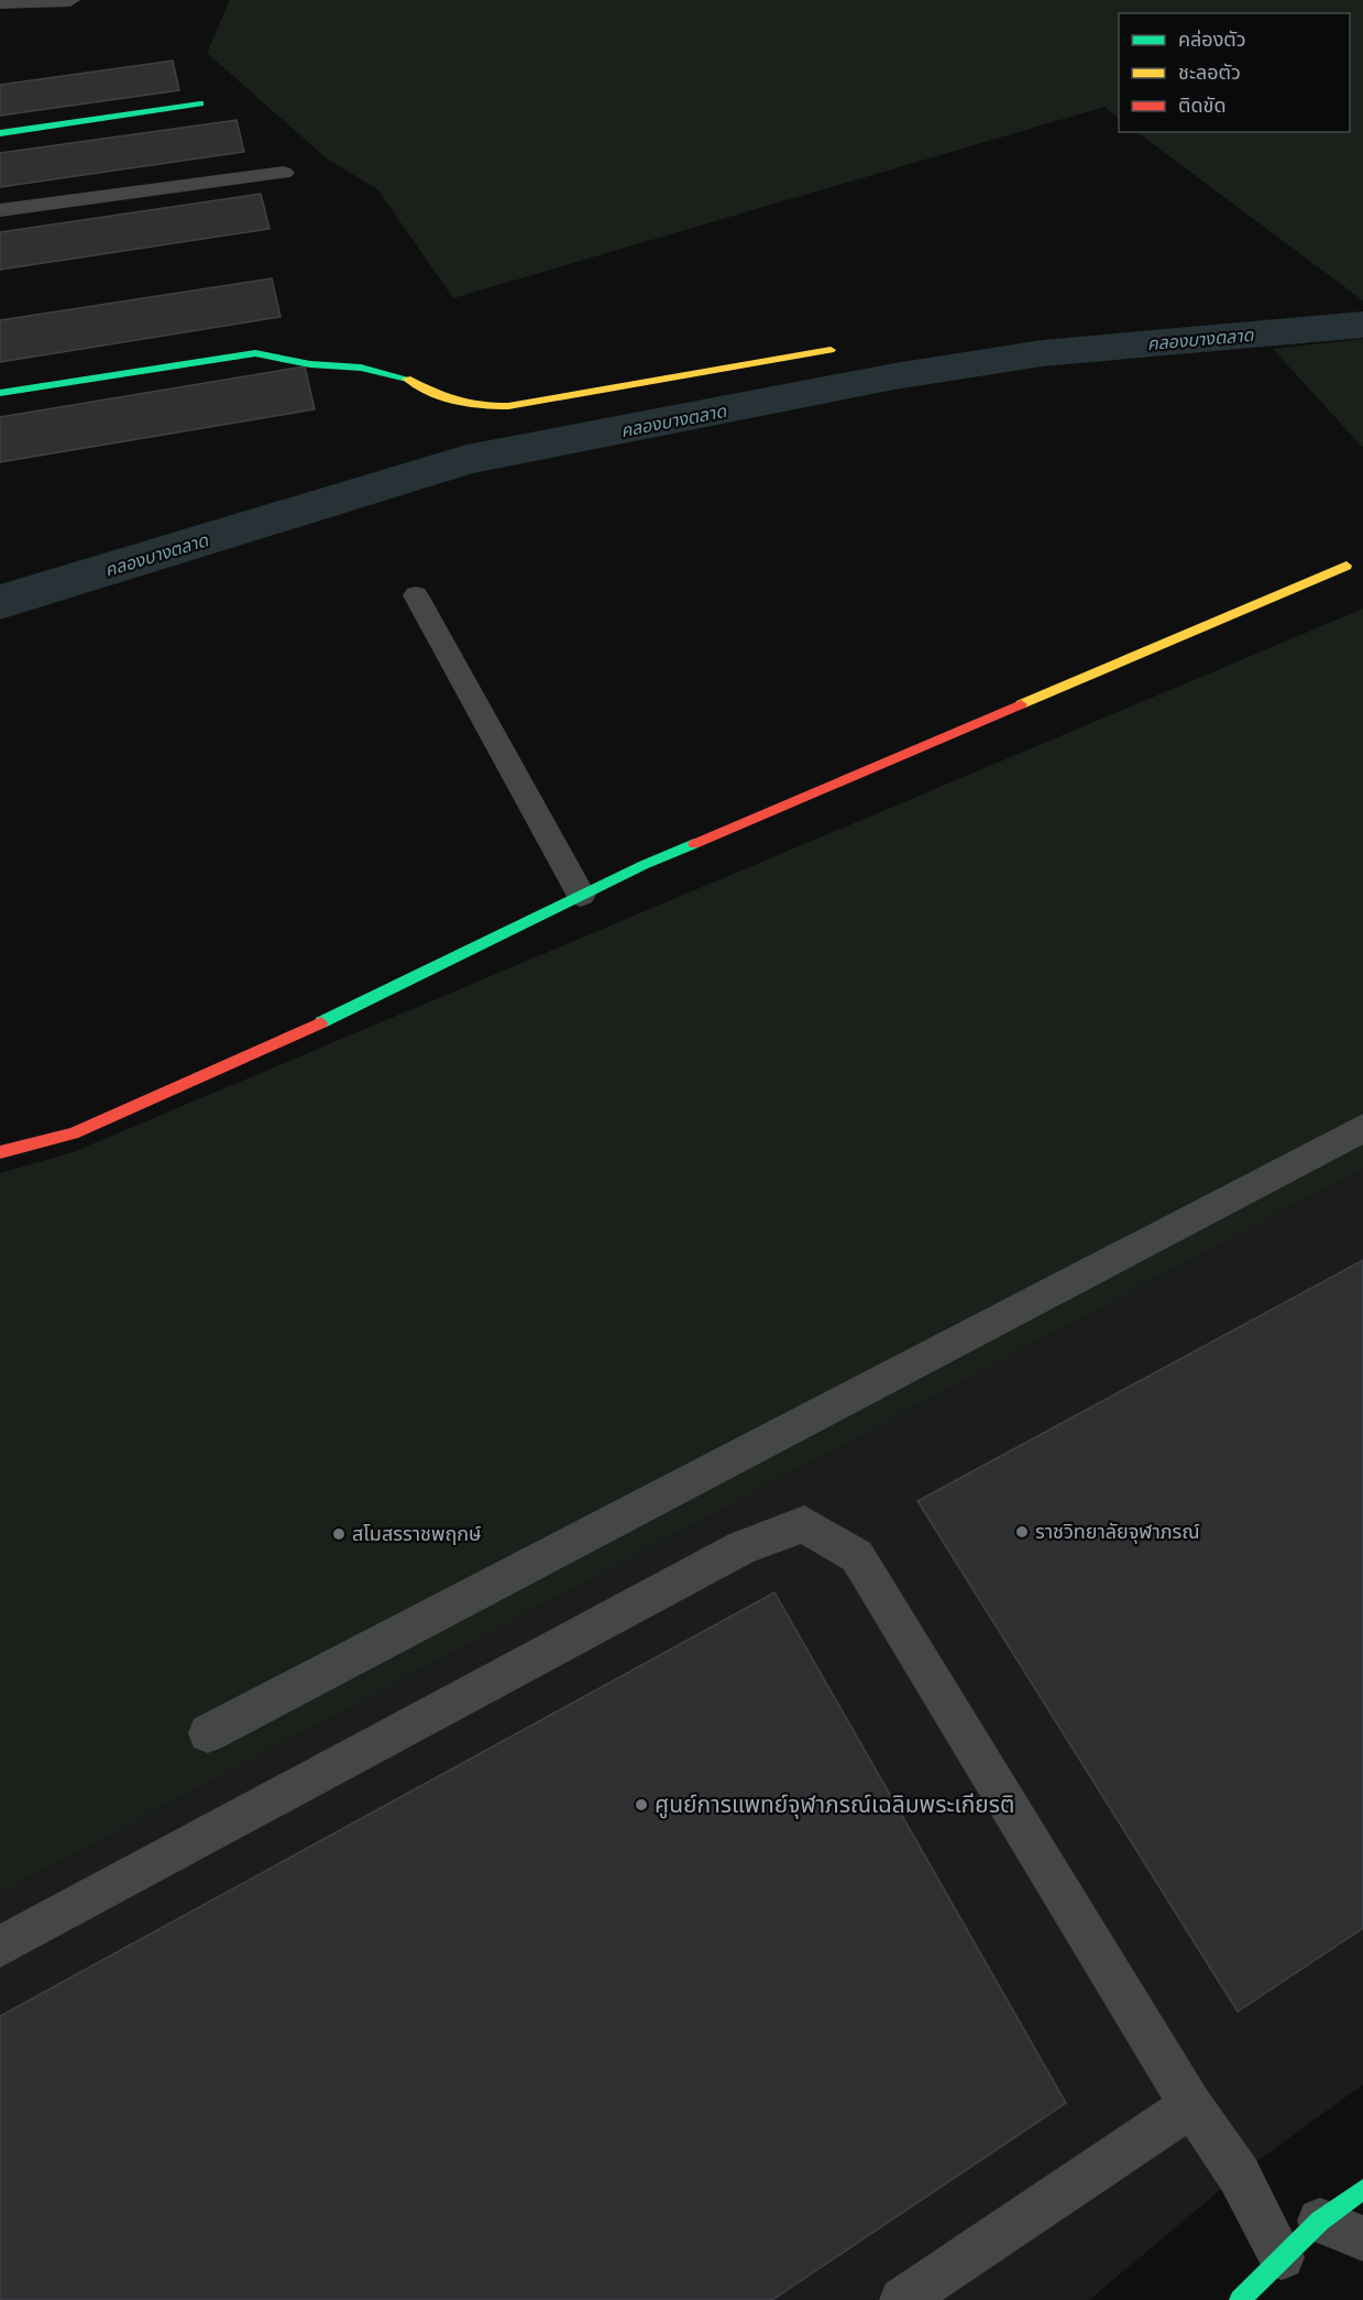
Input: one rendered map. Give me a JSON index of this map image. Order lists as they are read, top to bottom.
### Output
{
  "water": ["คลองบางตลาด"],
  "places": ["ราชวิทยาลัยจุฬาภรณ์", "สโมสรราชพฤกษ์", "ศูนย์การแพทย์จุฬาภรณ์เฉลิมพระเกียรติ"],
  "legend": ["คล่องตัว", "ชะลอตัว", "ติดขัด"]
}
